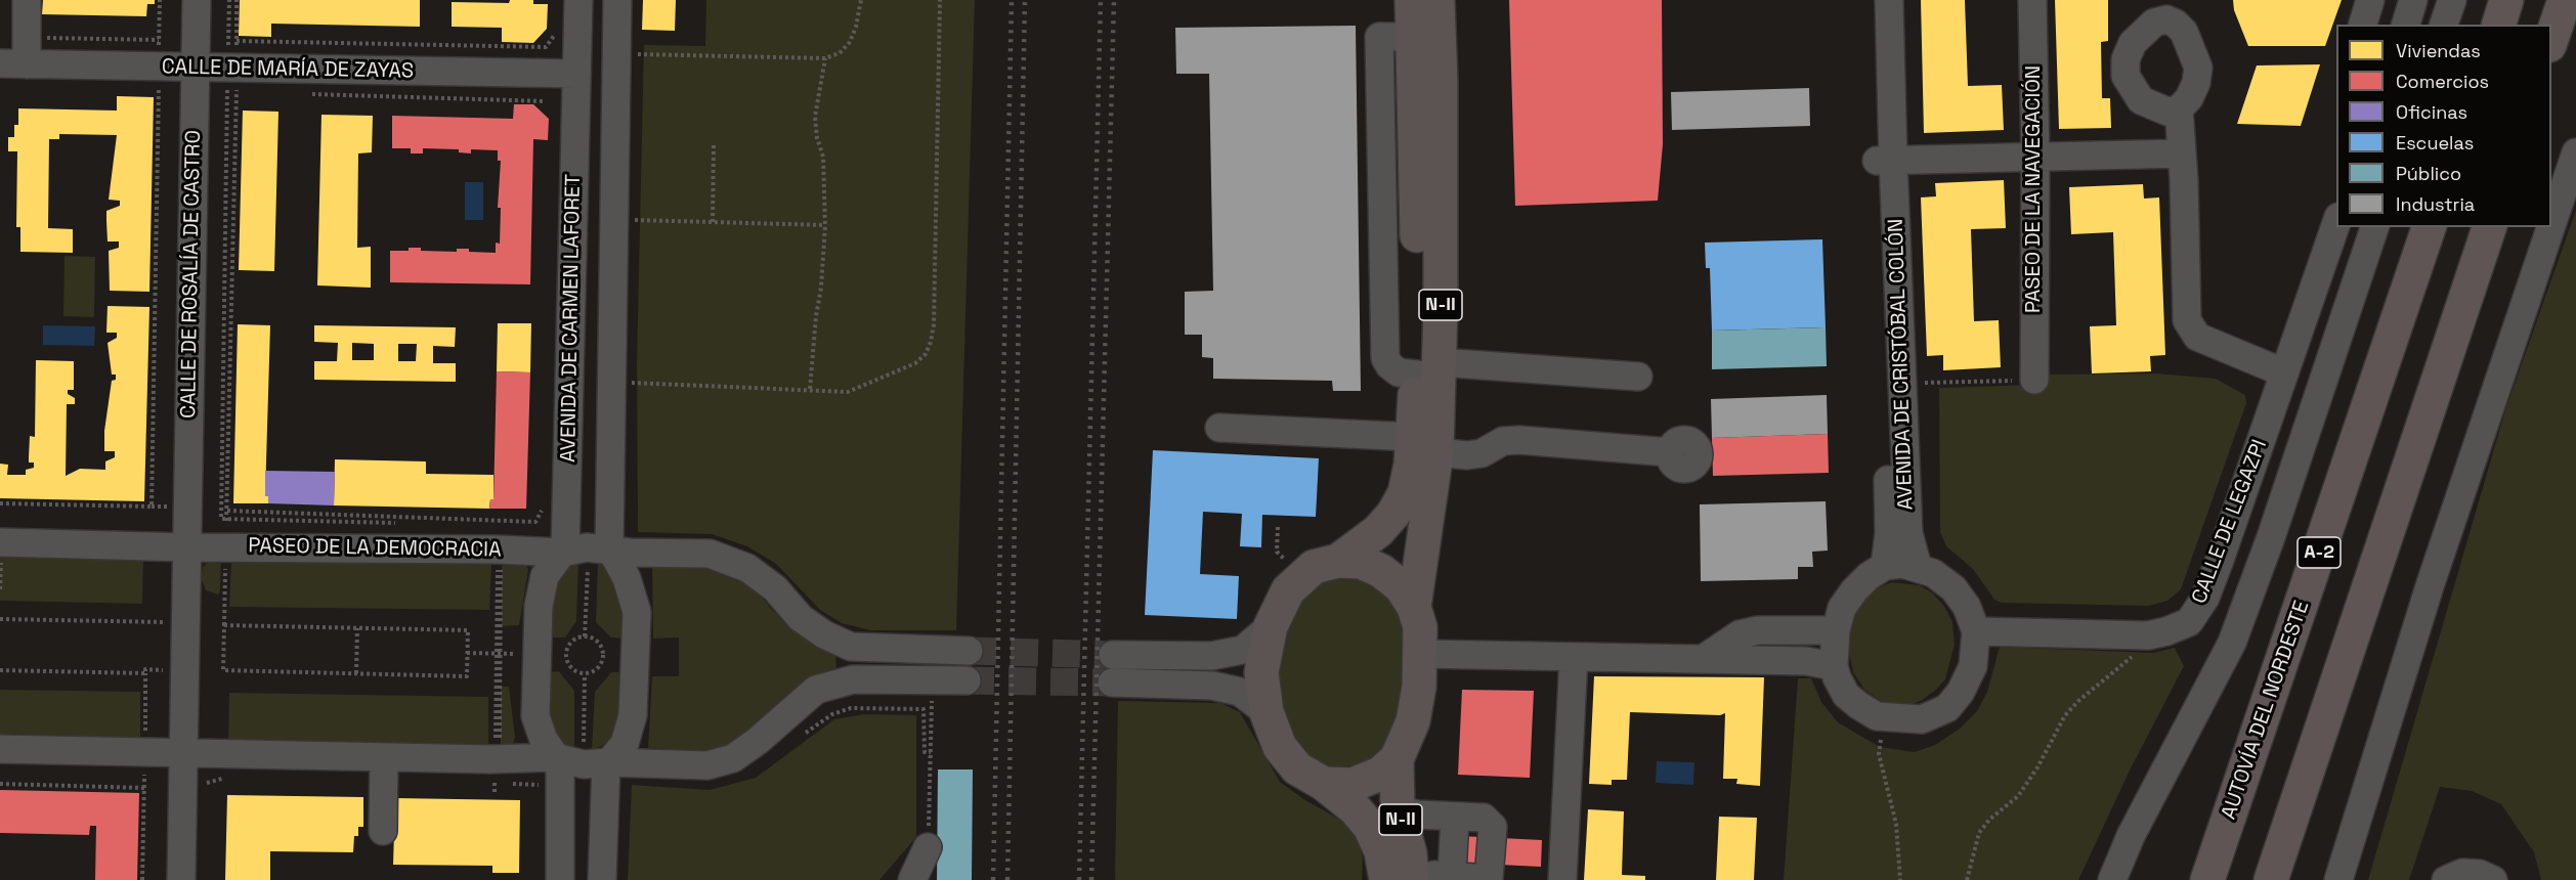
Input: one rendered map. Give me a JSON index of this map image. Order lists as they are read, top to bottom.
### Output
{
  "streets": {
    "highway": ["A-2", "AUTOVÍA DEL NORDESTE"],
    "main road": ["N-II"],
    "street": [
      "CALLE DE MARÍA DE ZAYAS",
      "PASEO DE LA NAVEGACIÓN",
      "CALLE DE ROSALÍA DE CASTRO",
      "AVENIDA DE CARMEN LAFORET",
      "AVENIDA DE CRISTÓBAL COLÓN",
      "CALLE DE LEGAZPI",
      "PASEO DE LA DEMOCRACIA"
    ]
  },
  "crossings": [
    ["CALLE DE MARÍA DE ZAYAS", "CALLE DE ROSALÍA DE CASTRO"],
    ["CALLE DE MARÍA DE ZAYAS", "AVENIDA DE CARMEN LAFORET"],
    ["CALLE DE ROSALÍA DE CASTRO", "PASEO DE LA DEMOCRACIA"],
    ["AVENIDA DE CARMEN LAFORET", "PASEO DE LA DEMOCRACIA"],
    ["AVENIDA DE CRISTÓBAL COLÓN", "CALLE DE LEGAZPI"]
  ],
  "legend": [
    "Viviendas",
    "Comercios",
    "Oficinas",
    "Escuelas",
    "Público",
    "Industria"
  ]
}
